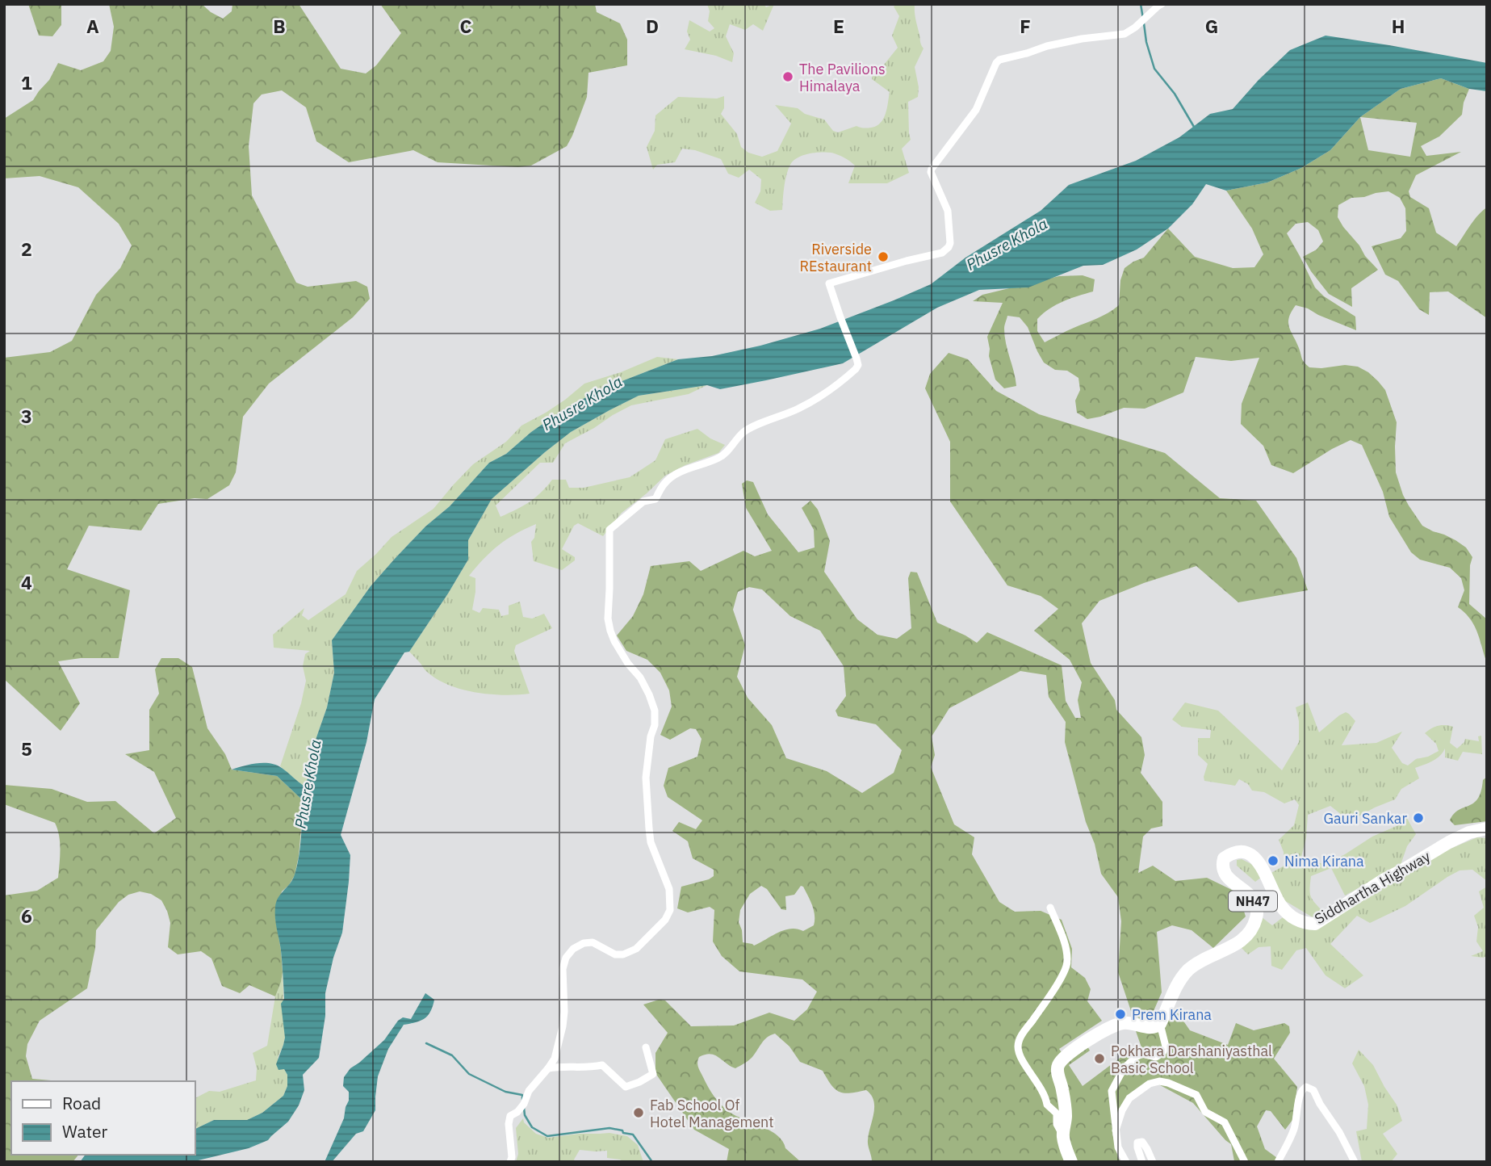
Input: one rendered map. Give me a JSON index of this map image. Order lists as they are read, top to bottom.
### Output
{
  "streets": {
    "highway": ["Siddhartha Highway", "NH47"]
  },
  "water": ["Phusre Khola"],
  "places": [
    "The Pavilions Himalaya",
    "Riverside REstaurant",
    "Gauri Sankar",
    "Nima Kirana",
    "Prem Kirana",
    "Pokhara Darshaniyasthal Basic School",
    "Fab School Of Hotel Management"
  ],
  "legend": ["Road", "Water"],
  "grid": {
    "columns": [
      "A",
      "B",
      "C",
      "D",
      "E",
      "F",
      "G",
      "H"
    ],
    "rows": [
      "1",
      "2",
      "3",
      "4",
      "5",
      "6"
    ]
  }
}
